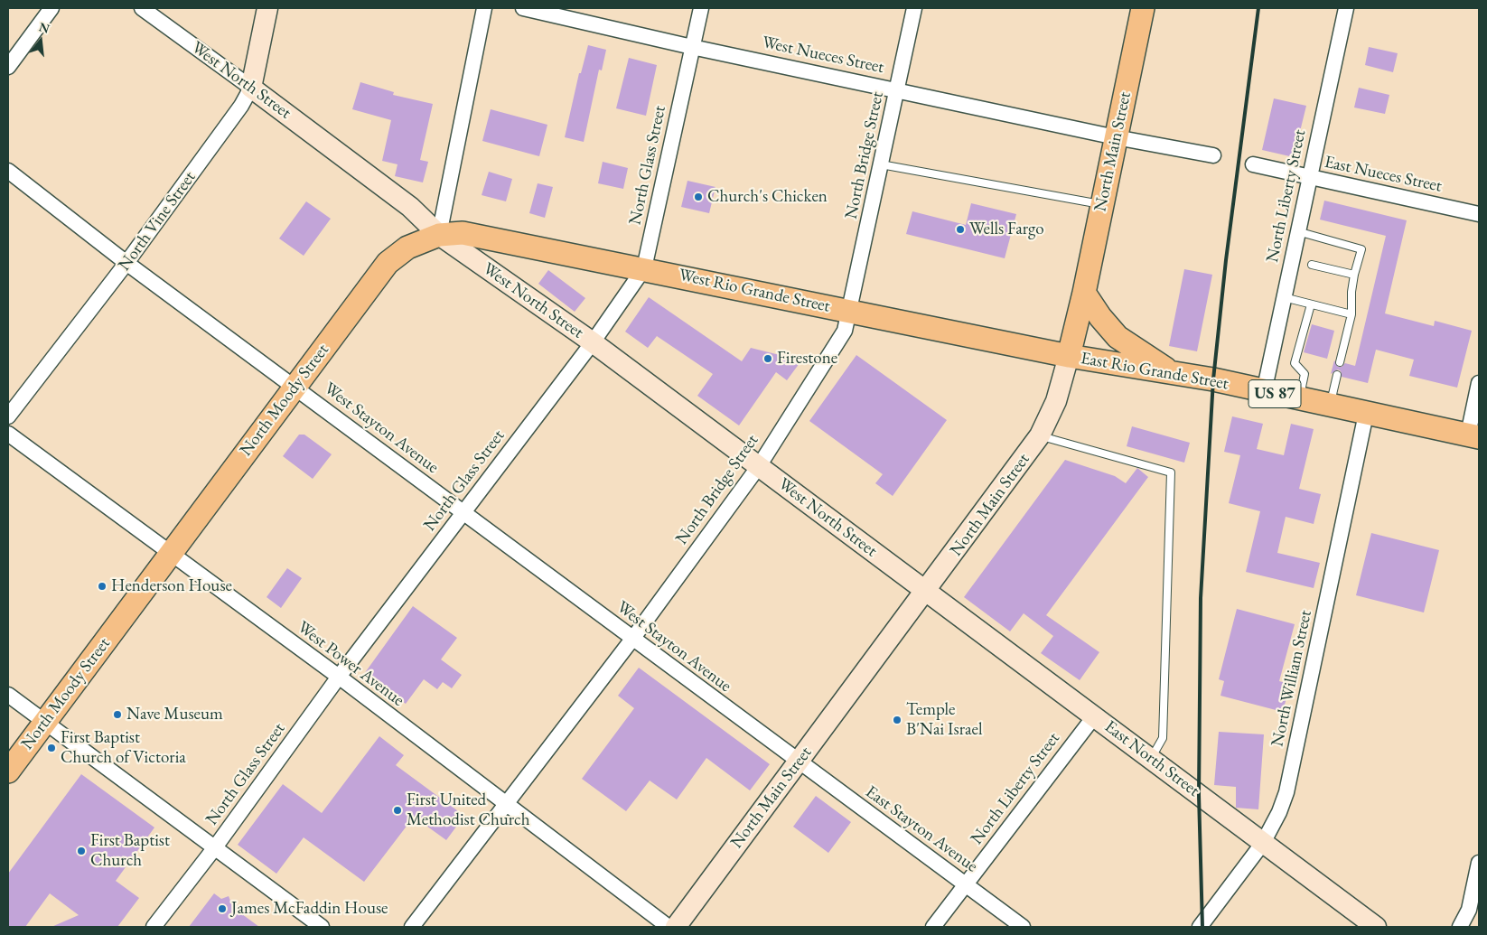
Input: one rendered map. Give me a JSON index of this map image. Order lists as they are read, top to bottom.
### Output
{
  "streets": {
    "main road": [
      "North Main Street",
      "West Rio Grande Street",
      "East Rio Grande Street",
      "US 87",
      "North Moody Street"
    ],
    "street": [
      "West Nueces Street",
      "West North Street",
      "North Bridge Street",
      "North Glass Street",
      "East Nueces Street",
      "North Liberty Street",
      "North Vine Street",
      "West Stayton Avenue",
      "West Power Avenue",
      "North William Street",
      "East North Street",
      "East Stayton Avenue"
    ]
  },
  "crossings": [
    ["West Nueces Street", "North Main Street"],
    ["West Nueces Street", "North Bridge Street"],
    ["West Nueces Street", "North Glass Street"],
    ["West North Street", "North Main Street"],
    ["West North Street", "North Bridge Street"],
    ["West North Street", "North Glass Street"],
    ["West North Street", "North Vine Street"],
    ["West North Street", "West Rio Grande Street"],
    ["West North Street", "North Moody Street"],
    ["West North Street", "East North Street"],
    ["North Main Street", "West Rio Grande Street"],
    ["North Main Street", "East Rio Grande Street"],
    ["North Main Street", "West Stayton Avenue"],
    ["North Main Street", "East North Street"],
    ["North Main Street", "East Stayton Avenue"],
    ["North Bridge Street", "West Rio Grande Street"],
    ["North Bridge Street", "West Stayton Avenue"],
    ["North Bridge Street", "West Power Avenue"],
    ["North Glass Street", "West Rio Grande Street"],
    ["North Glass Street", "West Stayton Avenue"],
    ["North Glass Street", "West Power Avenue"],
    ["East Nueces Street", "North Liberty Street"],
    ["North Liberty Street", "East Rio Grande Street"],
    ["North Liberty Street", "East North Street"],
    ["North Liberty Street", "East Stayton Avenue"],
    ["North Vine Street", "West Stayton Avenue"],
    ["West Rio Grande Street", "East Rio Grande Street"],
    ["West Rio Grande Street", "North Moody Street"],
    ["East Rio Grande Street", "North William Street"],
    ["North Moody Street", "West Stayton Avenue"],
    ["North Moody Street", "West Power Avenue"],
    ["West Stayton Avenue", "East Stayton Avenue"],
    ["North William Street", "East North Street"]
  ],
  "places": [
    "Church's Chicken",
    "Wells Fargo",
    "Firestone",
    "Henderson House",
    "Nave Museum",
    "Temple B'Nai Israel",
    "First Baptist Church of Victoria",
    "First United Methodist Church",
    "First Baptist Church",
    "James McFaddin House"
  ],
  "north": "top"
}
